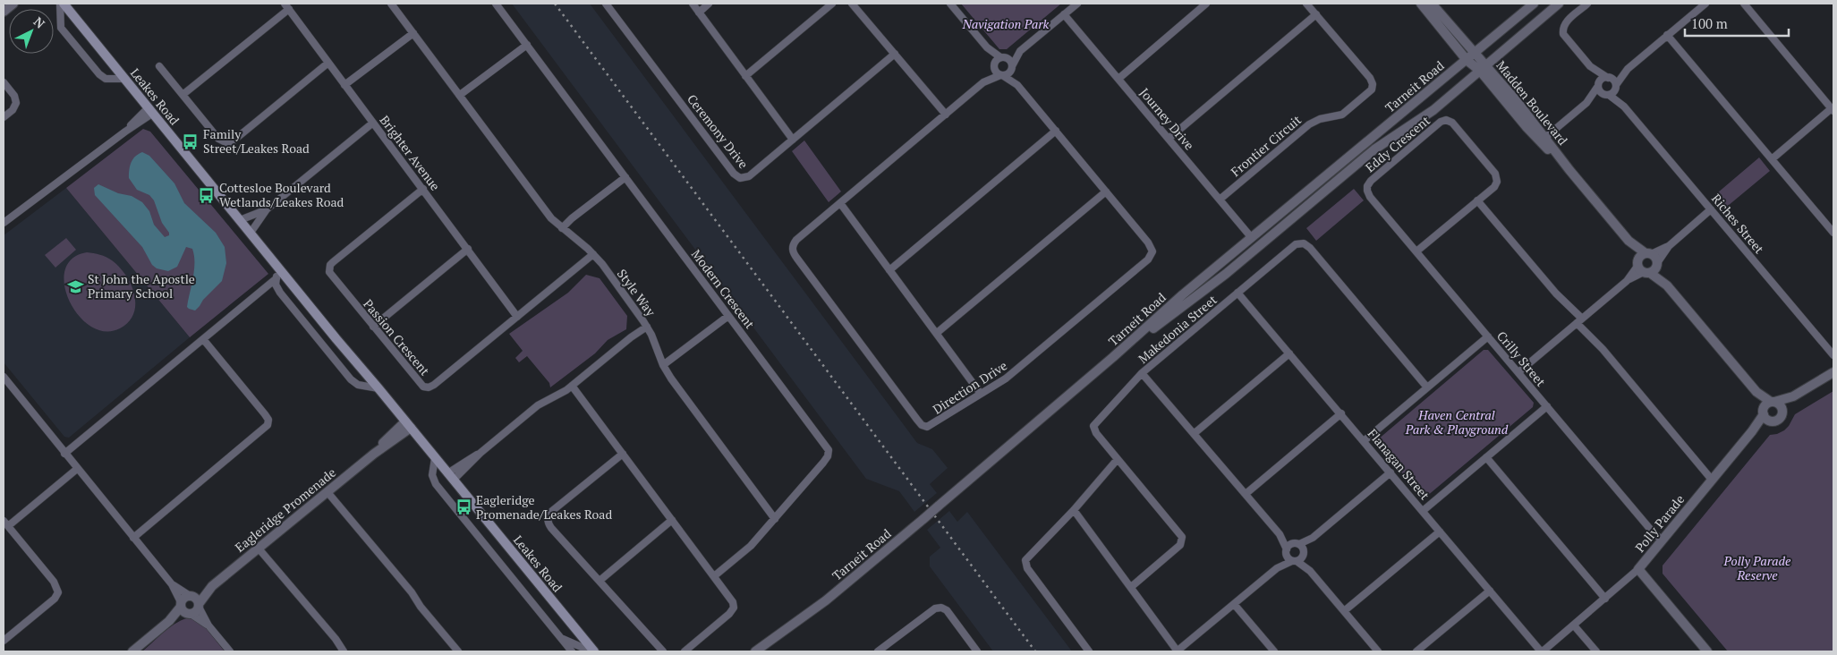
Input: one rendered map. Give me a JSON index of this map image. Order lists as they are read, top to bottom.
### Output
{
  "streets": {
    "main road": ["Leakes Road"],
    "street": [
      "Tarneit Road",
      "Madden Boulevard",
      "Journey Drive",
      "Ceremony Drive",
      "Eddy Crescent",
      "Frontier Circuit",
      "Brighter Avenue",
      "Riches Street",
      "Modern Crescent",
      "Style Way",
      "Makedonia Street",
      "Passion Crescent",
      "Crilly Street",
      "Direction Drive",
      "Flanagan Street",
      "Eagleridge Promenade",
      "Polly Parade"
    ]
  },
  "crossings": [
    ["Tarneit Road", "Madden Boulevard"],
    ["Tarneit Road", "Journey Drive"],
    ["Leakes Road", "Eagleridge Promenade"],
    ["Madden Boulevard", "Polly Parade"],
    ["Journey Drive", "Frontier Circuit"],
    ["Eddy Crescent", "Crilly Street"],
    ["Brighter Avenue", "Passion Crescent"],
    ["Modern Crescent", "Style Way"],
    ["Style Way", "Passion Crescent"],
    ["Makedonia Street", "Flanagan Street"],
    ["Crilly Street", "Polly Parade"]
  ],
  "parks": ["Navigation Park", "Haven Central Park & Playground", "Polly Parade Reserve"],
  "places": {
    "bus stop": ["Family Street/Leakes Road", "Cottesloe Boulevard Wetlands/Leakes Road", "Eagleridge Promenade/Leakes Road"],
    "school or university": ["St John the Apostle Primary School"]
  },
  "scale_bar": "100 m",
  "north": "top right"
}
